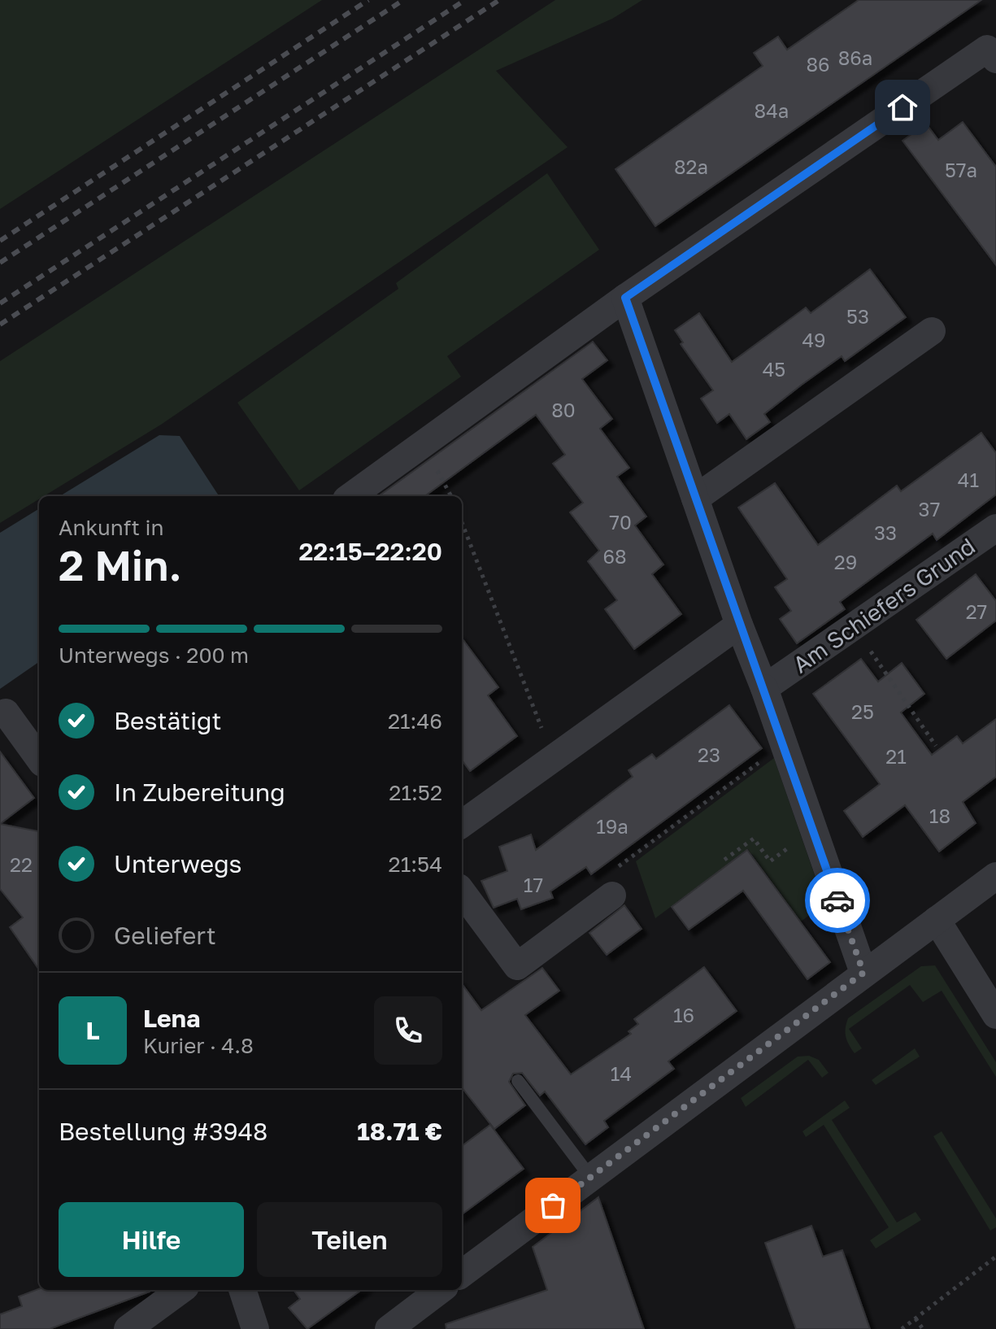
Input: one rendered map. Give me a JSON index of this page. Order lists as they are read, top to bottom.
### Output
{
  "streets": {
    "street": ["Am Schiefers Grund"]
  },
  "house_numbers": [
    "86a",
    "86",
    "84a",
    "82a",
    "57a",
    "53",
    "49",
    "45",
    "80",
    "41",
    "37",
    "70",
    "33",
    "68",
    "29",
    "27",
    "25",
    "23",
    "21",
    "18",
    "19a",
    "22",
    "17",
    "16",
    "14"
  ],
  "page": {
    "heading": ["2 Min.", "Ankunft in", "22:15–22:20"],
    "panel": [
      "Lena",
      "Kurier · 4.8",
      "Bestellung #3948",
      "18.71 €"
    ],
    "bar": "Unterwegs · 200 m",
    "list": [
      ["Bestätigt", "21:46"],
      ["In Zubereitung", "21:52"],
      ["Unterwegs", "21:54"],
      "Geliefert"
    ],
    "round": "L",
    "buttons": ["Hilfe", "Teilen"]
  }
}
